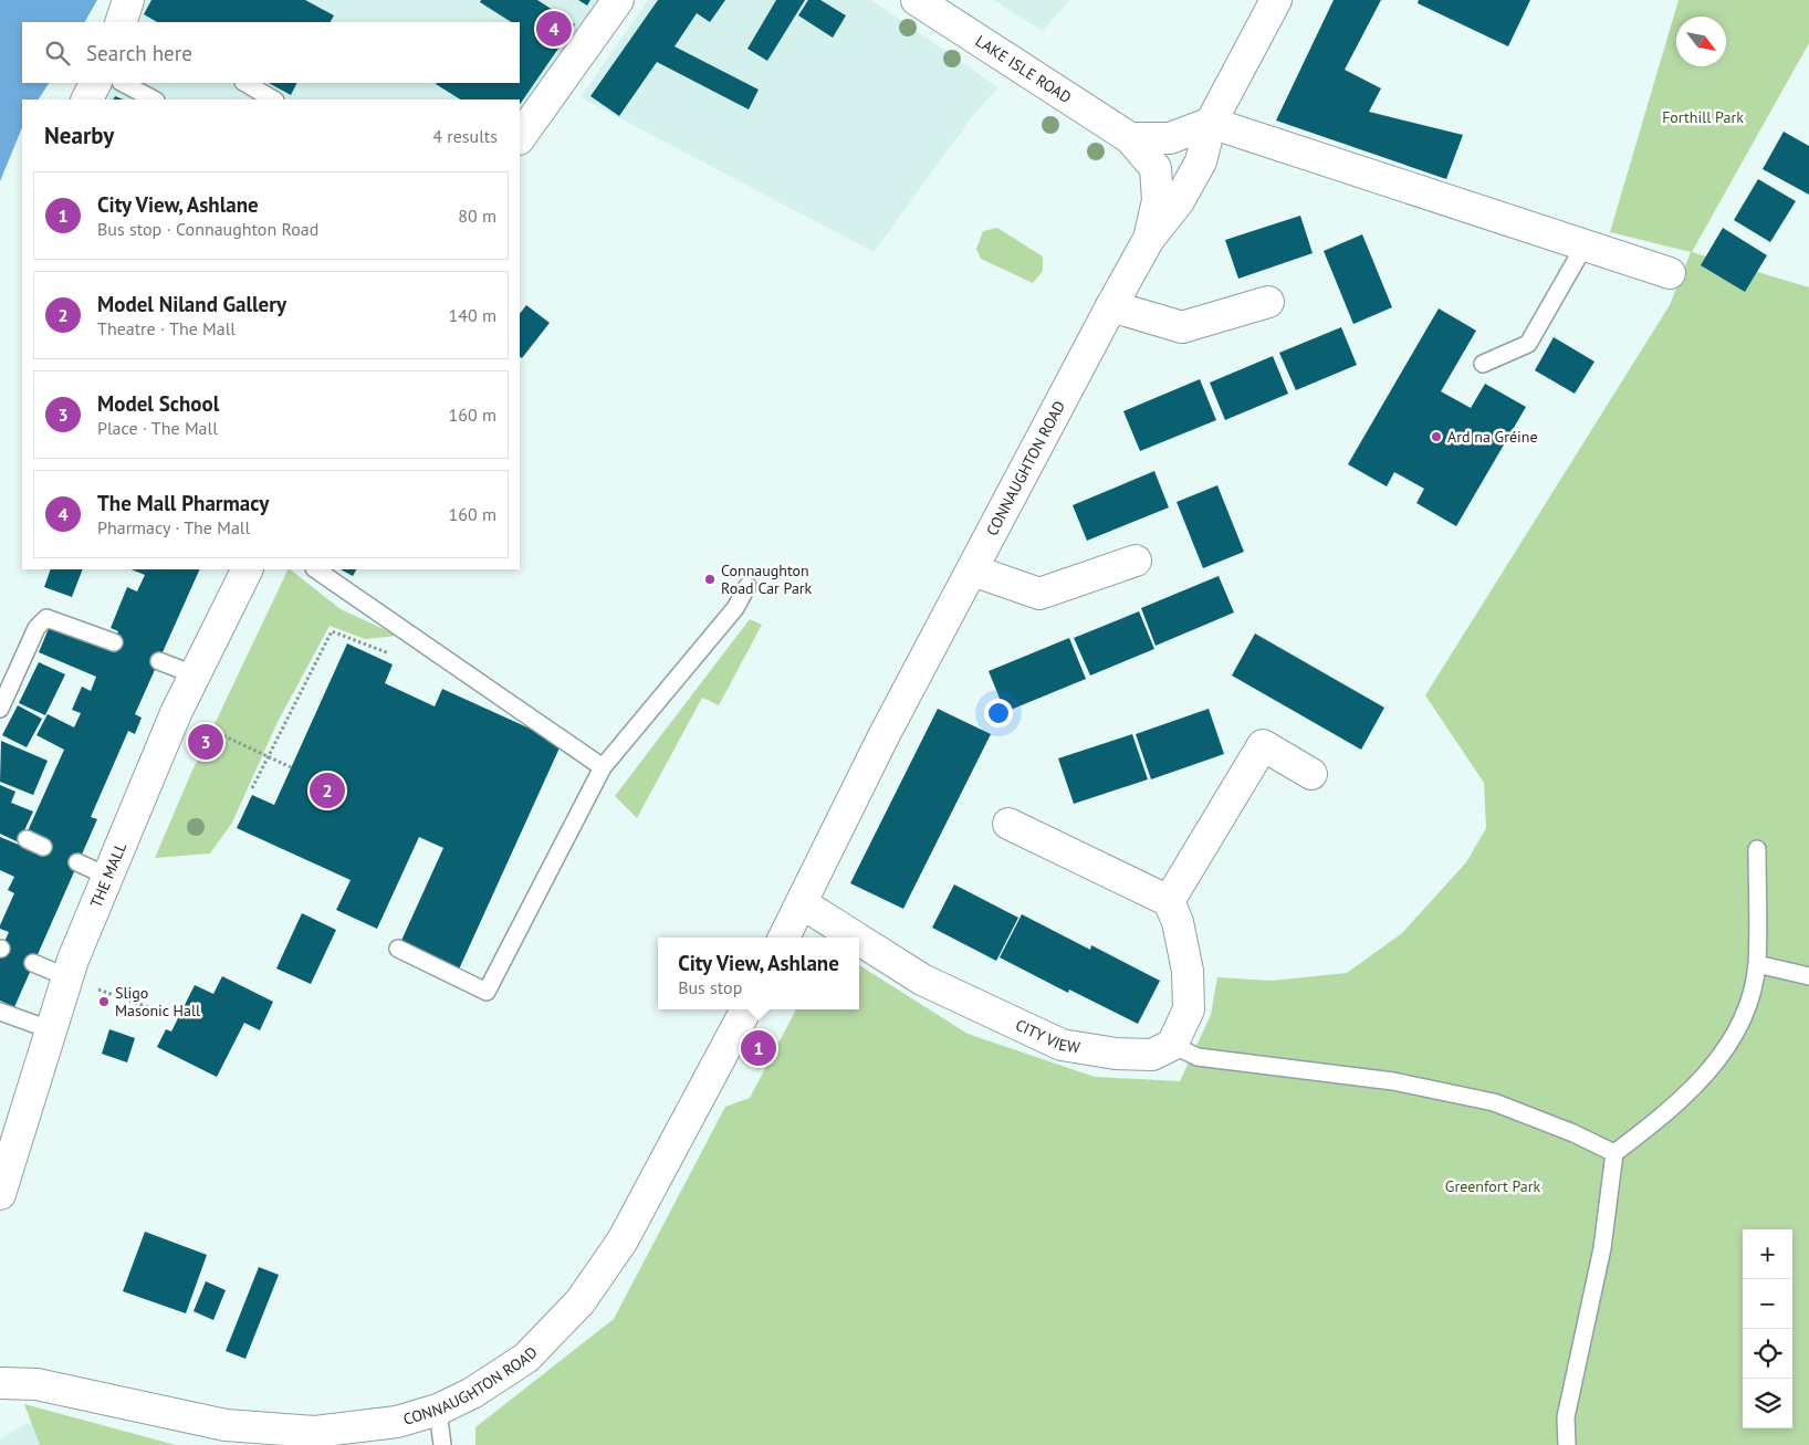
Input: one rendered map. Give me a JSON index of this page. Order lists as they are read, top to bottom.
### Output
{
  "streets": {
    "street": [
      "LAKE ISLE ROAD",
      "CONNAUGHTON ROAD",
      "THE MALL",
      "CITY VIEW"
    ]
  },
  "crossings": [
    ["LAKE ISLE ROAD", "CONNAUGHTON ROAD"],
    ["CONNAUGHTON ROAD", "CITY VIEW"]
  ],
  "parks": ["Forthill Park", "Greenfort Park"],
  "places": ["Ard na Gréine", "Connaughton Road Car Park", "Sligo Masonic Hall"],
  "north": "bottom right",
  "page": {
    "pins": [
      "4",
      "3",
      "2",
      "1"
    ],
    "search": "Search here",
    "heading": ["Nearby", "4 results"],
    "list": [
      {
        "mark": "1",
        "name": "City View, Ashlane",
        "note": "Bus stop · Connaughton Road",
        "value": "80 m"
      },
      {
        "mark": "2",
        "name": "Model Niland Gallery",
        "note": "Theatre · The Mall",
        "value": "140 m"
      },
      {
        "mark": "3",
        "name": "Model School",
        "note": "Place · The Mall",
        "value": "160 m"
      },
      {
        "mark": "4",
        "name": "The Mall Pharmacy",
        "note": "Pharmacy · The Mall",
        "value": "160 m"
      }
    ],
    "popup": ["City View, Ashlane", "Bus stop"],
    "map_buttons": ["+", "−"]
  }
}
